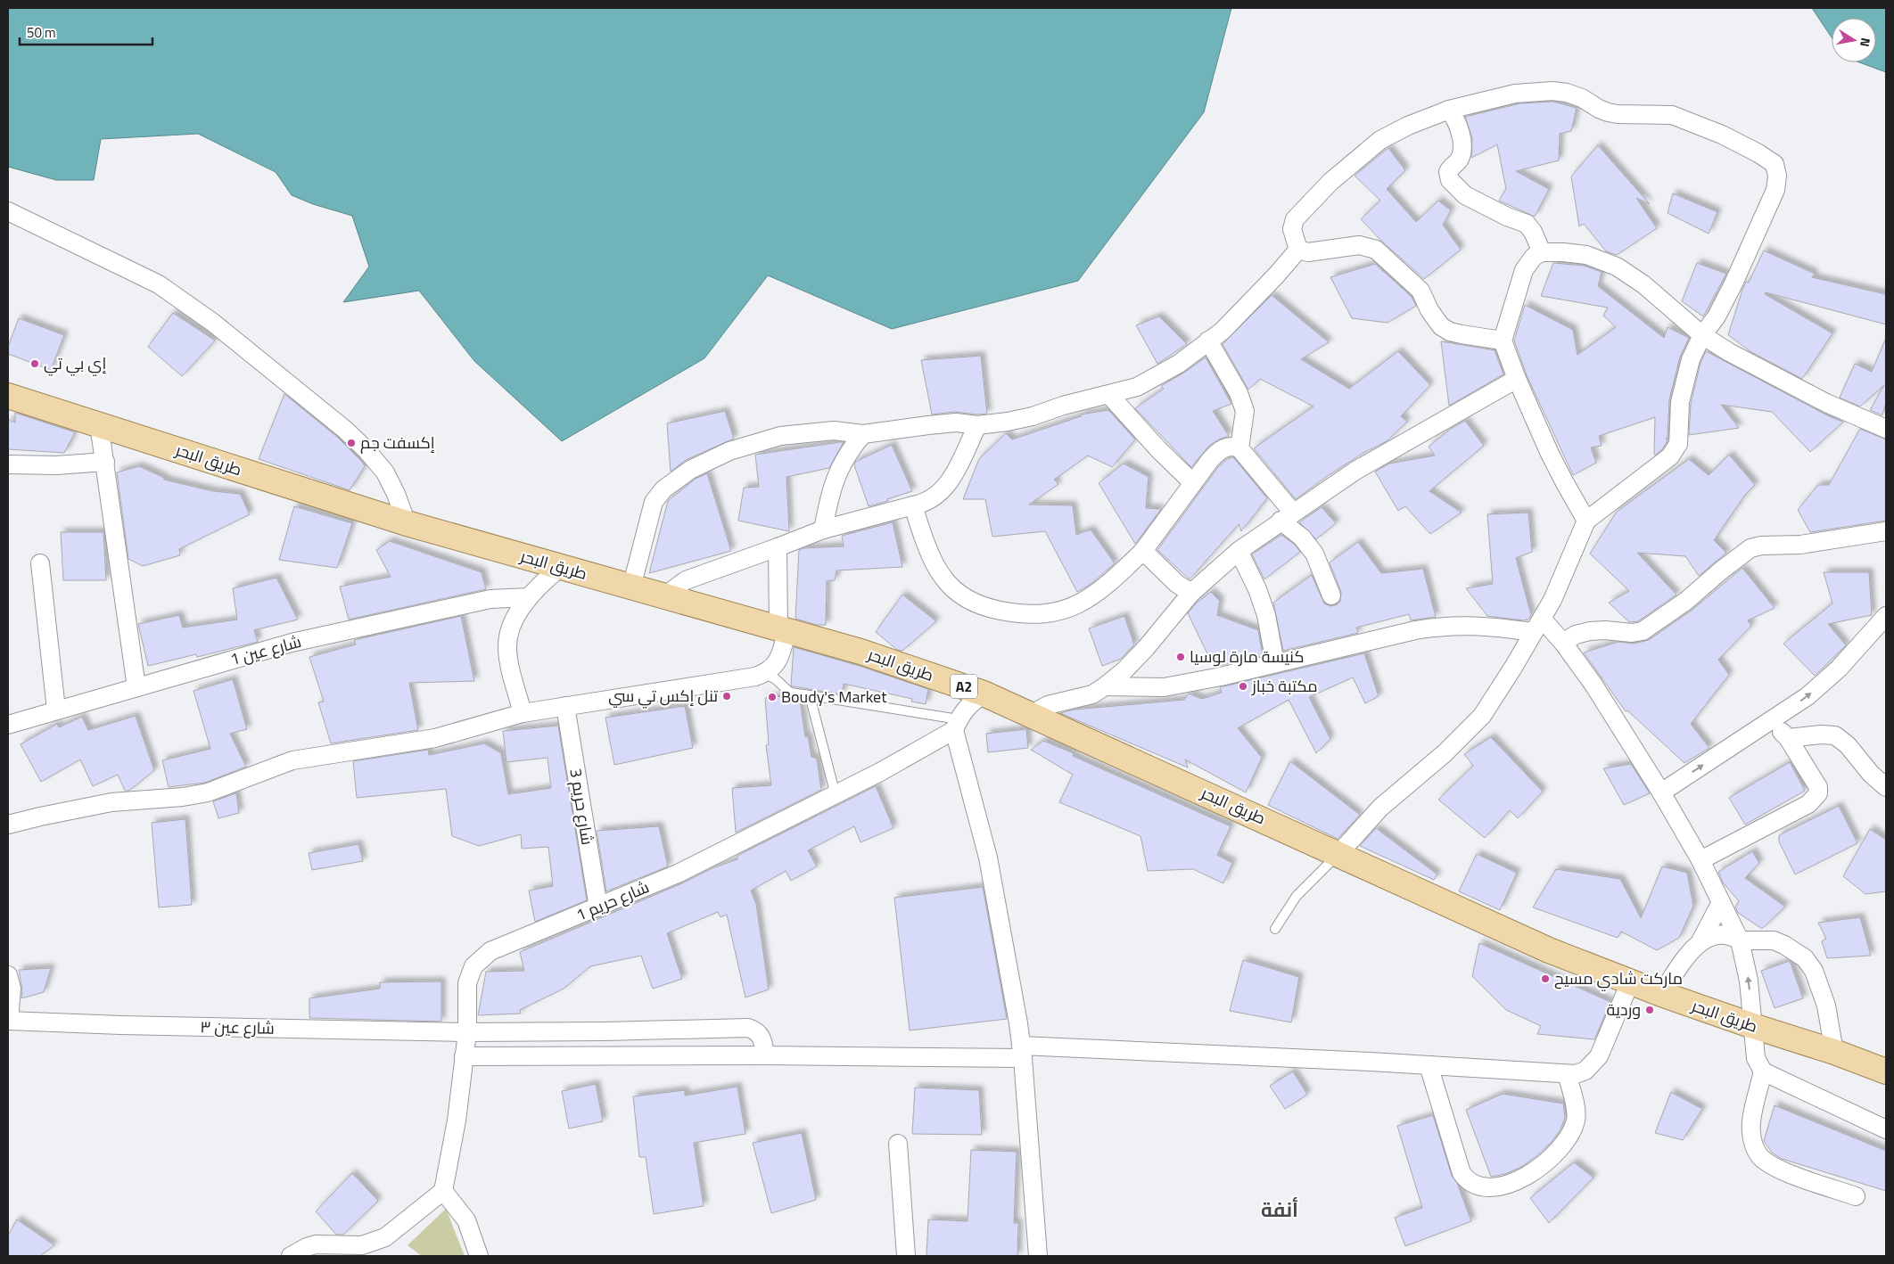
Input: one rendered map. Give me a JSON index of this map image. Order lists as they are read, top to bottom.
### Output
{
  "streets": {
    "main road": ["طريق البحر", "A2"],
    "street": [
      "شارع عين 1",
      "شارع حريم 3",
      "شارع حريم 1",
      "شارع عين ٣"
    ]
  },
  "crossings": [
    ["طريق البحر", "شارع حريم 1"],
    ["شارع حريم 3", "شارع حريم 1"],
    ["شارع حريم 1", "شارع عين ٣"]
  ],
  "districts": ["أنفة"],
  "places": [
    "إي بي تي",
    "إكسفت جم",
    "كنيسة مارة لوسيا",
    "مكتبة خباز",
    "تنل إكس تي سي",
    "Boudy's Market",
    "ماركت شادي مسيح",
    "وردية"
  ],
  "scale_bar": "50 m",
  "north": "right"
}
